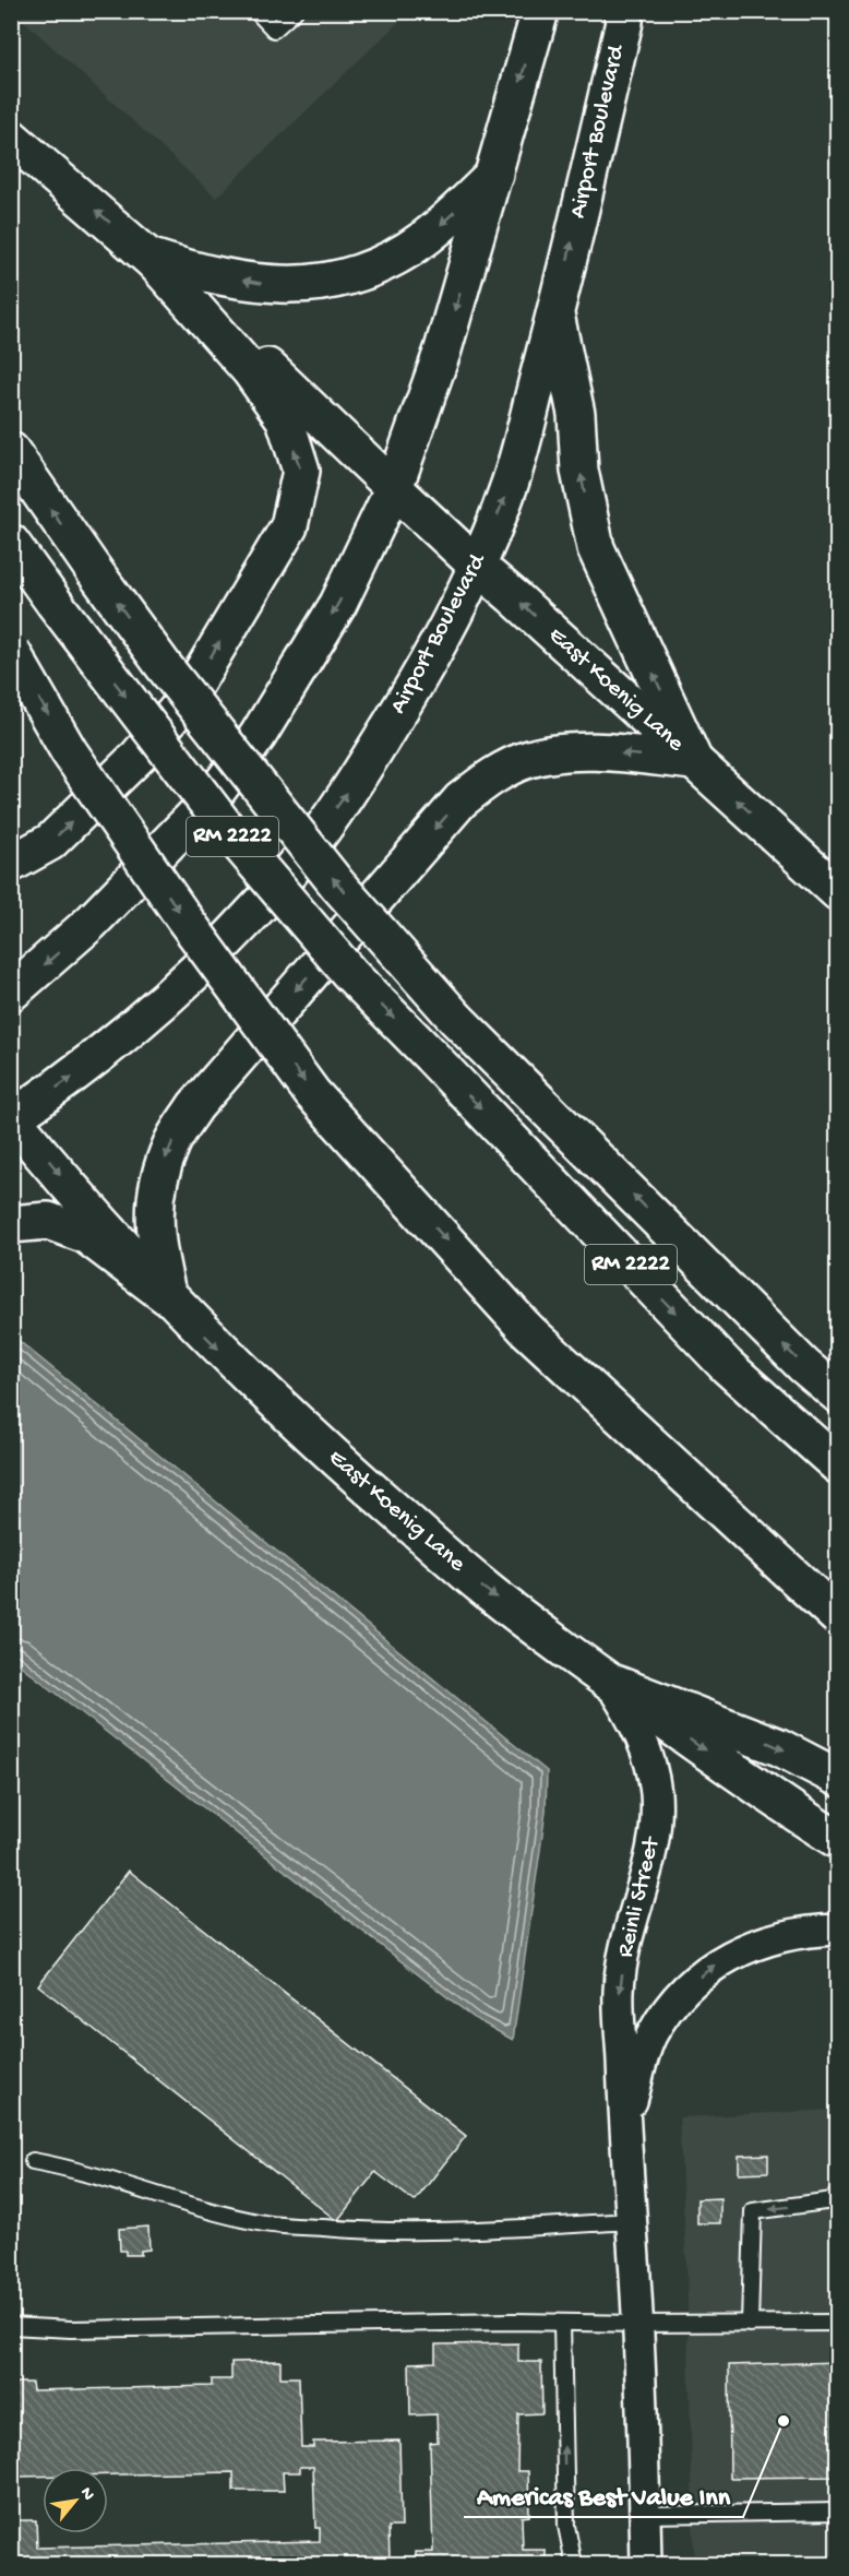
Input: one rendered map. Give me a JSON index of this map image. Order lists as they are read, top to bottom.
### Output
{
  "streets": {
    "main road": ["Airport Boulevard", "East Koenig Lane", "RM 2222"],
    "street": ["Reinli Street"]
  },
  "crossings": [
    ["Airport Boulevard", "East Koenig Lane"],
    ["East Koenig Lane", "Reinli Street"]
  ],
  "places": ["Americas Best Value Inn"],
  "north": "top right"
}
